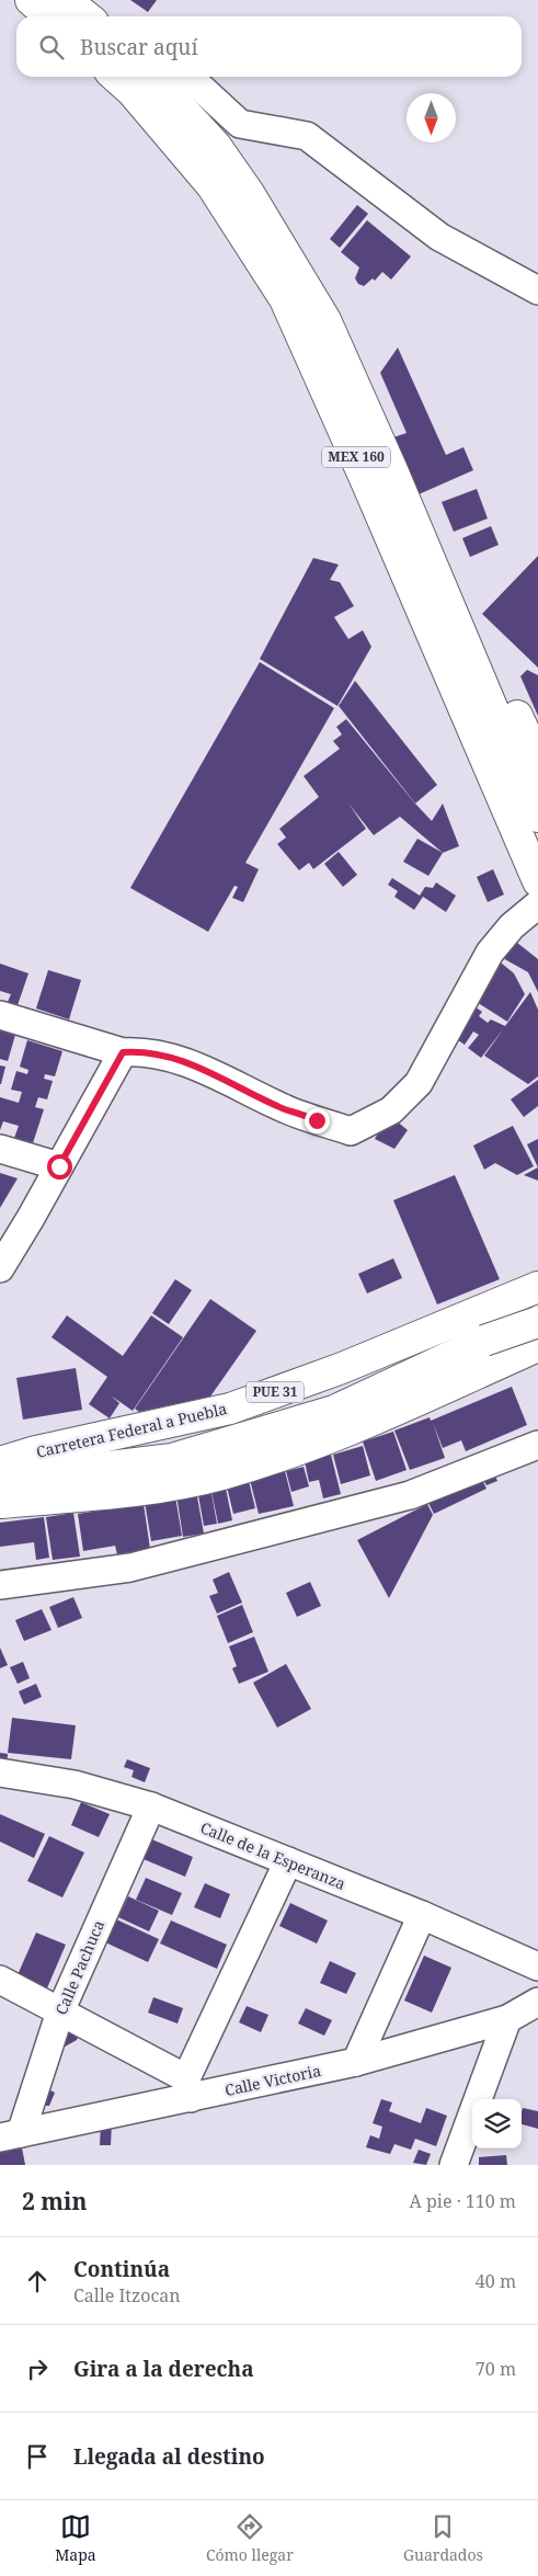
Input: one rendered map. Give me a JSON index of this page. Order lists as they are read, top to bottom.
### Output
{
  "streets": {
    "main road": ["MEX 160", "PUE 31", "Carretera Federal a Puebla"],
    "street": ["Calle de la Esperanza", "Calle Pachuca", "Calle Victoria"]
  },
  "crossings": [
    ["Calle de la Esperanza", "Calle Pachuca"],
    ["Calle Pachuca", "Calle Victoria"]
  ],
  "north": "bottom",
  "page": {
    "search": "Buscar aquí",
    "heading": ["2 min", "A pie · 110 m"],
    "list": [
      ["Continúa", "Calle Itzocan", "40 m"],
      ["Gira a la derecha", "70 m"],
      "Llegada al destino"
    ],
    "nav": ["Mapa", "Cómo llegar", "Guardados"]
  }
}
